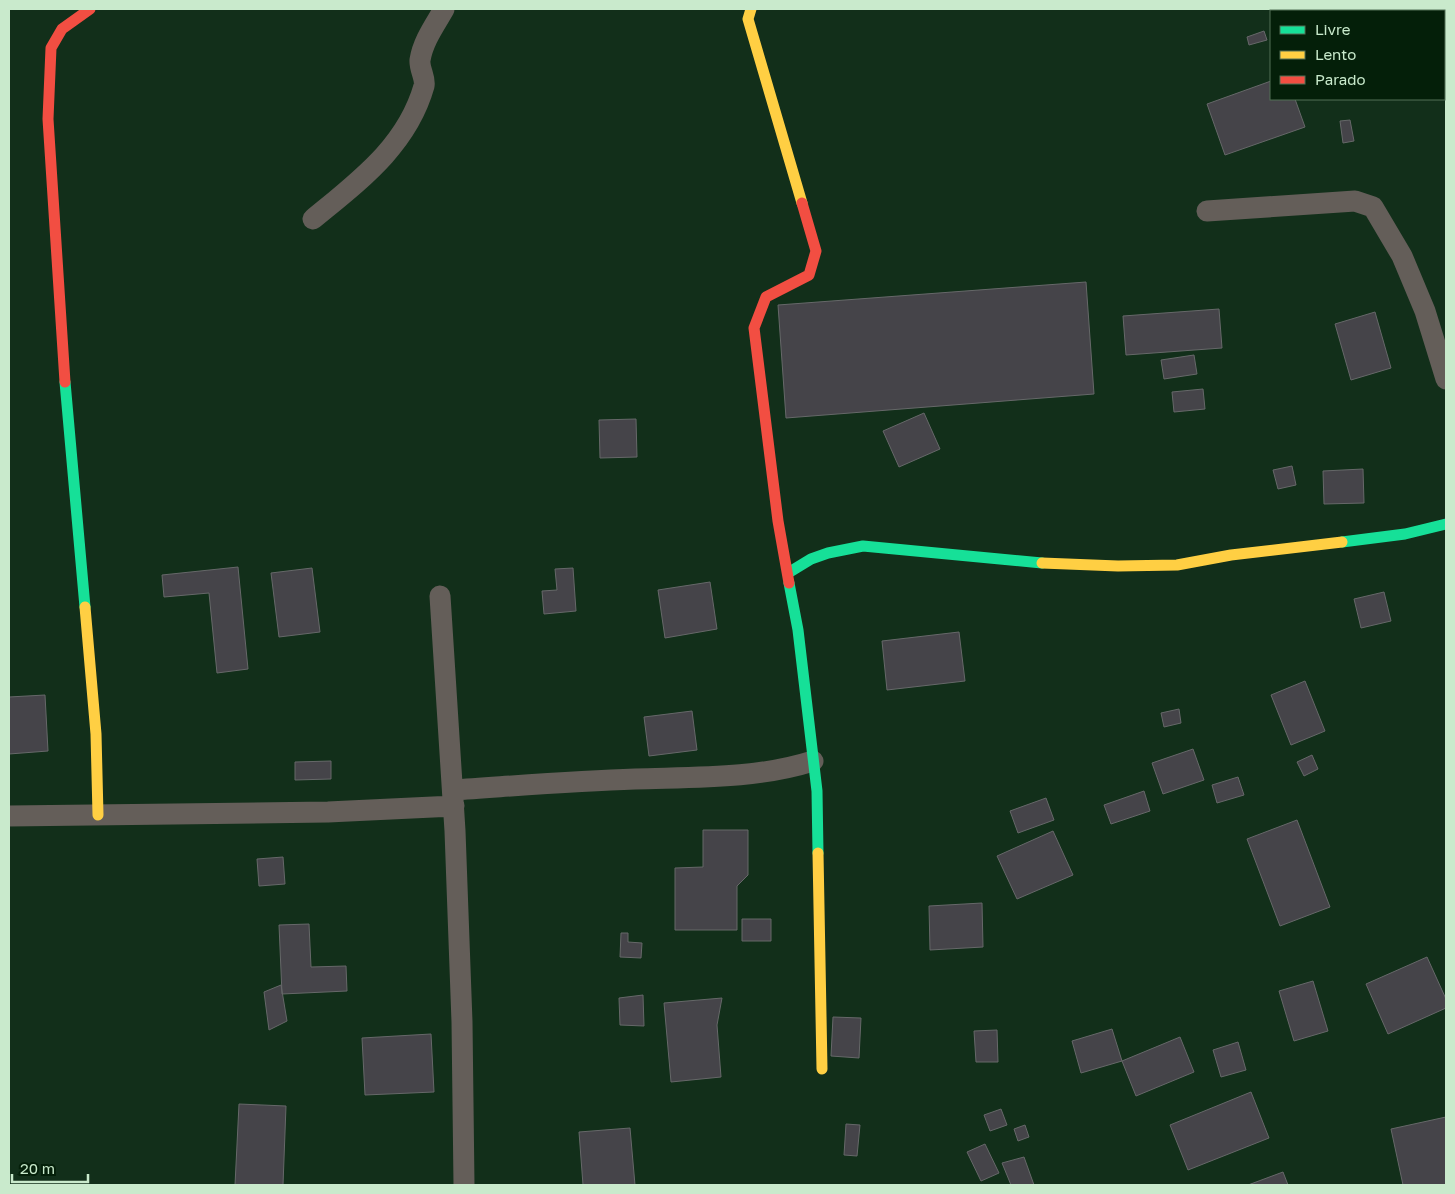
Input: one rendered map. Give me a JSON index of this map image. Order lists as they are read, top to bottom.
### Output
{
  "legend": ["Livre", "Lento", "Parado"],
  "scale_bar": "20 m"
}
